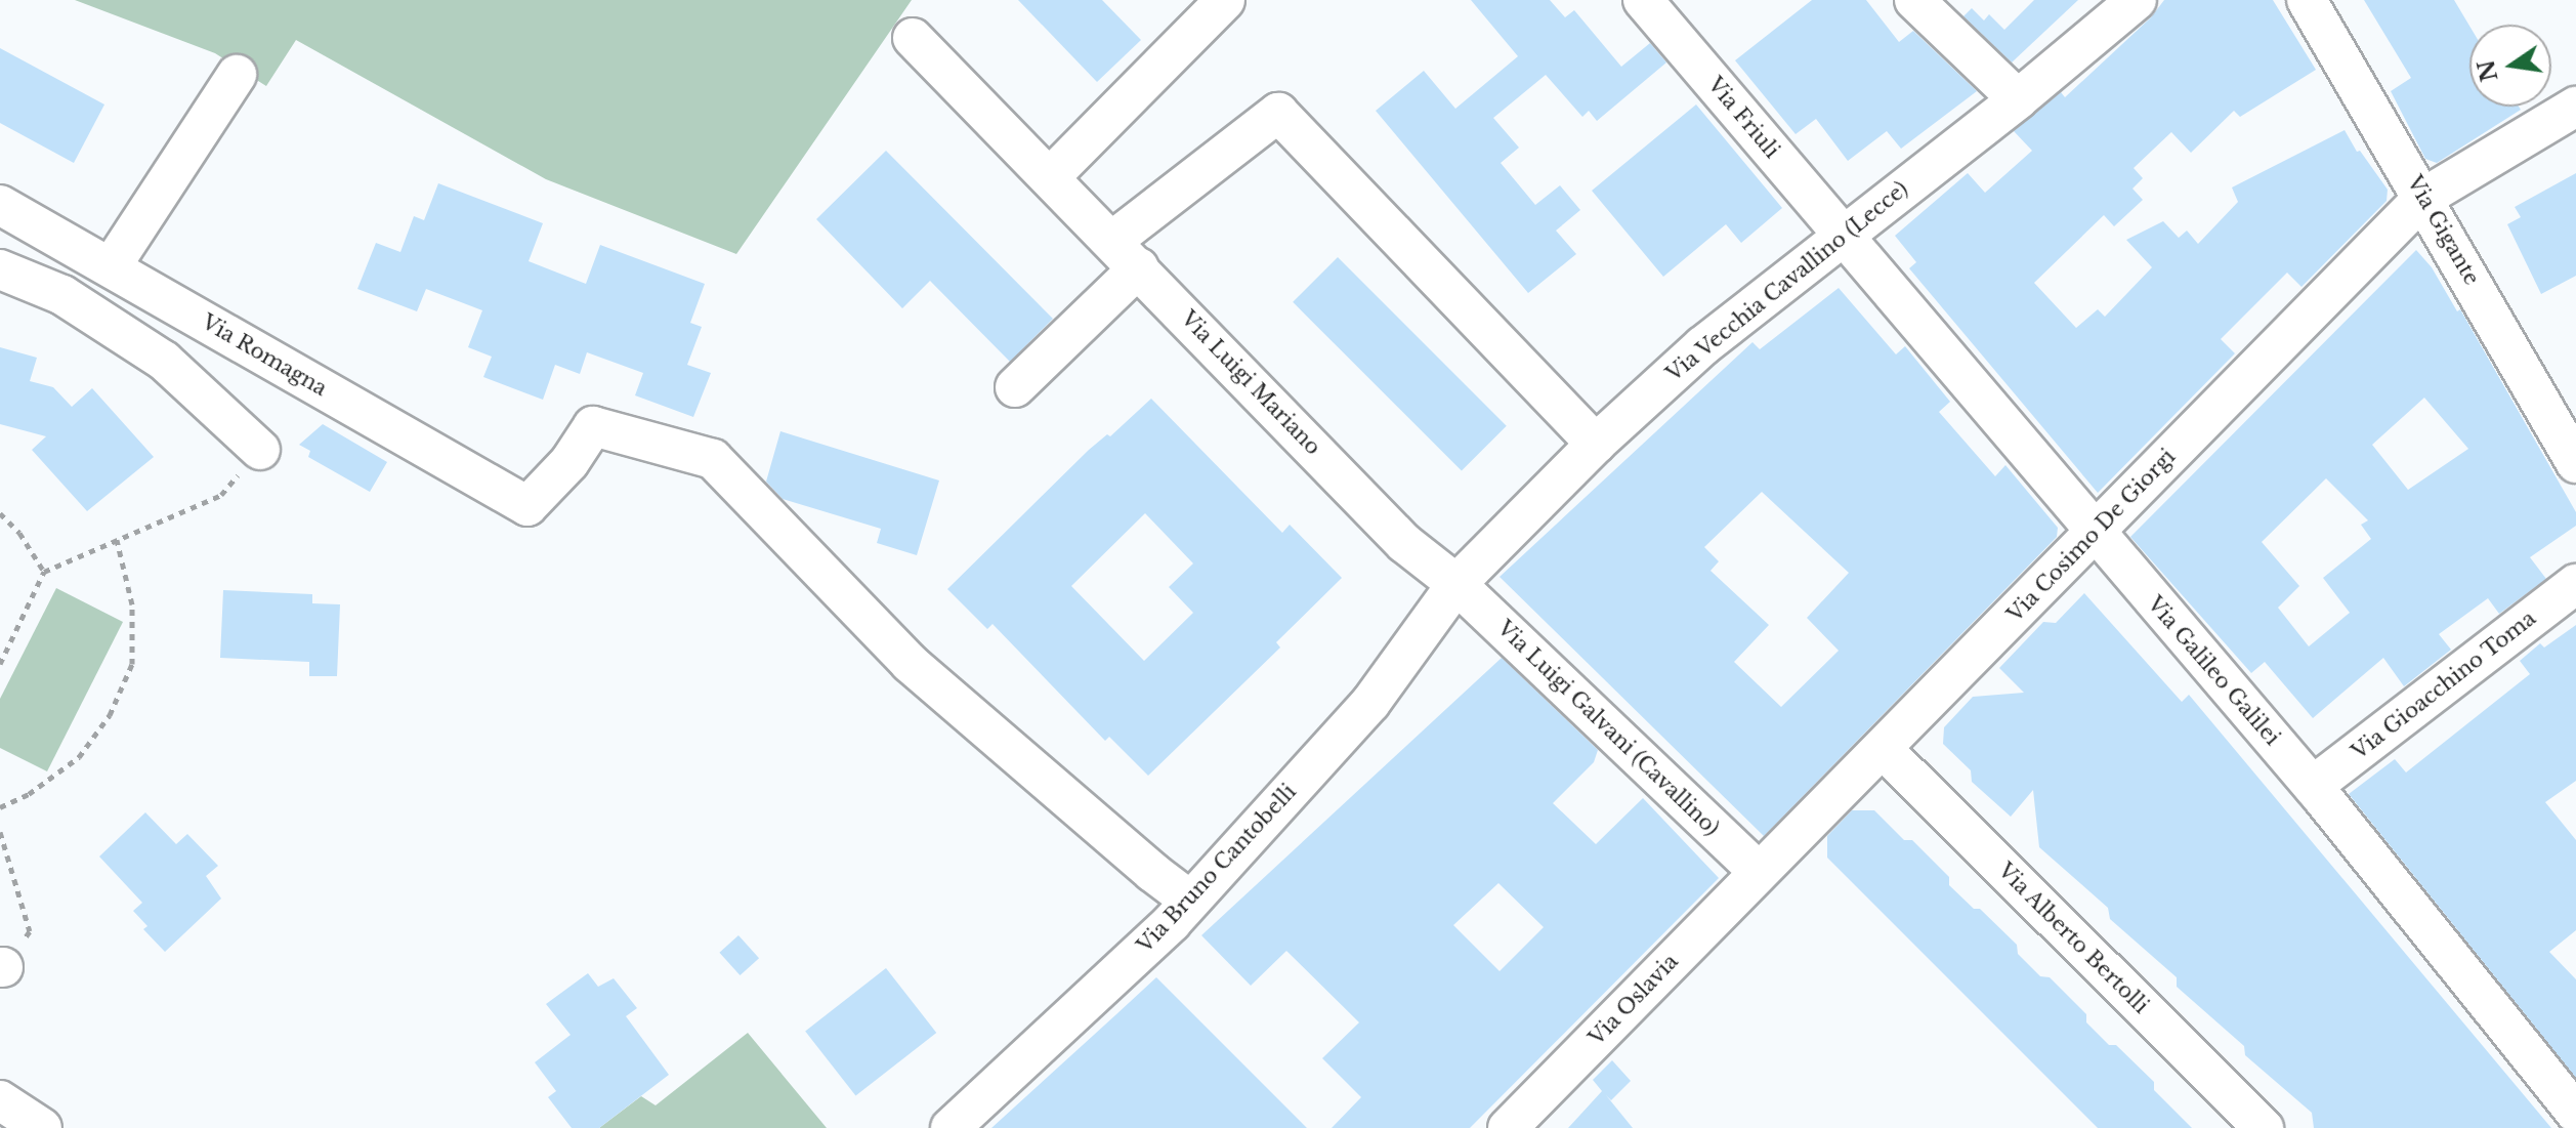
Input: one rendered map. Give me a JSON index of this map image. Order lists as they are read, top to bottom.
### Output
{
  "streets": {
    "street": [
      "Via Friuli",
      "Via Gigante",
      "Via Vecchia Cavallino (Lecce)",
      "Via Romagna",
      "Via Luigi Mariano",
      "Via Cosimo De Giorgi",
      "Via Galileo Galilei",
      "Via Gioacchino Toma",
      "Via Luigi Galvani (Cavallino)",
      "Via Bruno Cantobelli",
      "Via Alberto Bertolli",
      "Via Oslavia"
    ]
  },
  "crossings": [
    ["Via Friuli", "Via Vecchia Cavallino (Lecce)"],
    ["Via Friuli", "Via Galileo Galilei"],
    ["Via Gigante", "Via Cosimo De Giorgi"],
    ["Via Vecchia Cavallino (Lecce)", "Via Luigi Mariano"],
    ["Via Vecchia Cavallino (Lecce)", "Via Galileo Galilei"],
    ["Via Vecchia Cavallino (Lecce)", "Via Luigi Galvani (Cavallino)"],
    ["Via Vecchia Cavallino (Lecce)", "Via Bruno Cantobelli"],
    ["Via Romagna", "Via Bruno Cantobelli"],
    ["Via Luigi Mariano", "Via Luigi Galvani (Cavallino)"],
    ["Via Luigi Mariano", "Via Bruno Cantobelli"],
    ["Via Cosimo De Giorgi", "Via Galileo Galilei"],
    ["Via Cosimo De Giorgi", "Via Luigi Galvani (Cavallino)"],
    ["Via Cosimo De Giorgi", "Via Alberto Bertolli"],
    ["Via Cosimo De Giorgi", "Via Oslavia"],
    ["Via Galileo Galilei", "Via Gioacchino Toma"],
    ["Via Luigi Galvani (Cavallino)", "Via Bruno Cantobelli"],
    ["Via Luigi Galvani (Cavallino)", "Via Oslavia"]
  ],
  "north": "left"
}
